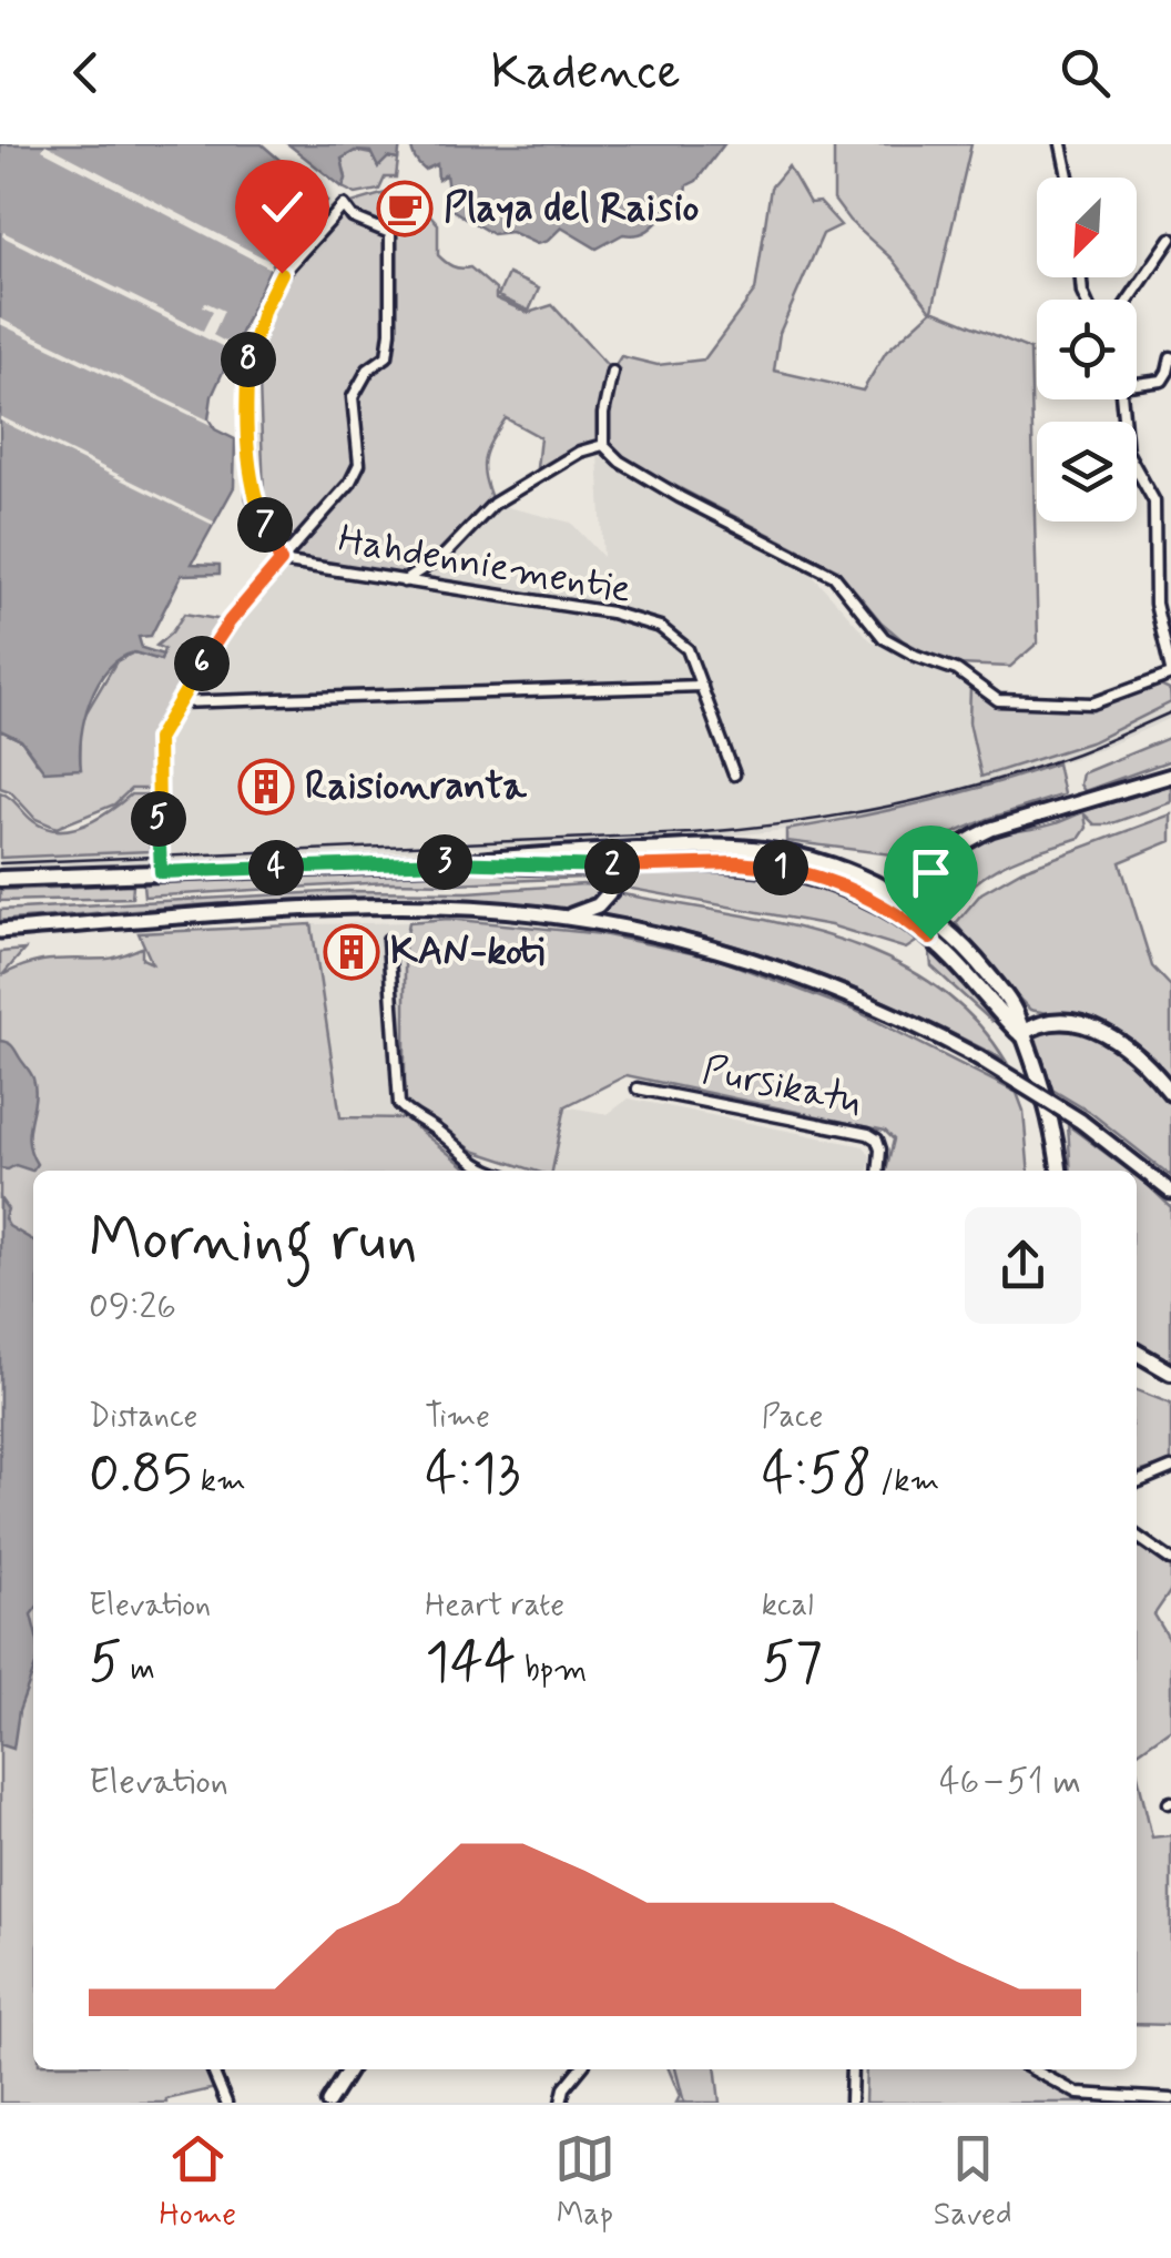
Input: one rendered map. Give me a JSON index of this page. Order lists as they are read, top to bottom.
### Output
{
  "streets": {
    "street": ["Hahdenniementie", "Pursikatu"]
  },
  "places": {
    "cafe": ["Playa del Raisio"],
    "building": ["Raisionranta", "KAN-koti"]
  },
  "north": "bottom left",
  "page": {
    "header": "Kadence",
    "pins": [
      "8",
      "7",
      "6",
      "5",
      "3",
      "2",
      "1",
      "4"
    ],
    "heading": ["Morning run", "09:26"],
    "stats": [
      ["Distance", "0.85 km"],
      ["Time", "4:13"],
      ["Pace", "4:58 /km"],
      ["Elevation", "5 m"],
      ["Heart rate", "144 bpm"],
      ["kcal", "57"]
    ],
    "chart": ["Elevation", "46–51 m"],
    "tabs": ["Home", "Map", "Saved"]
  }
}
